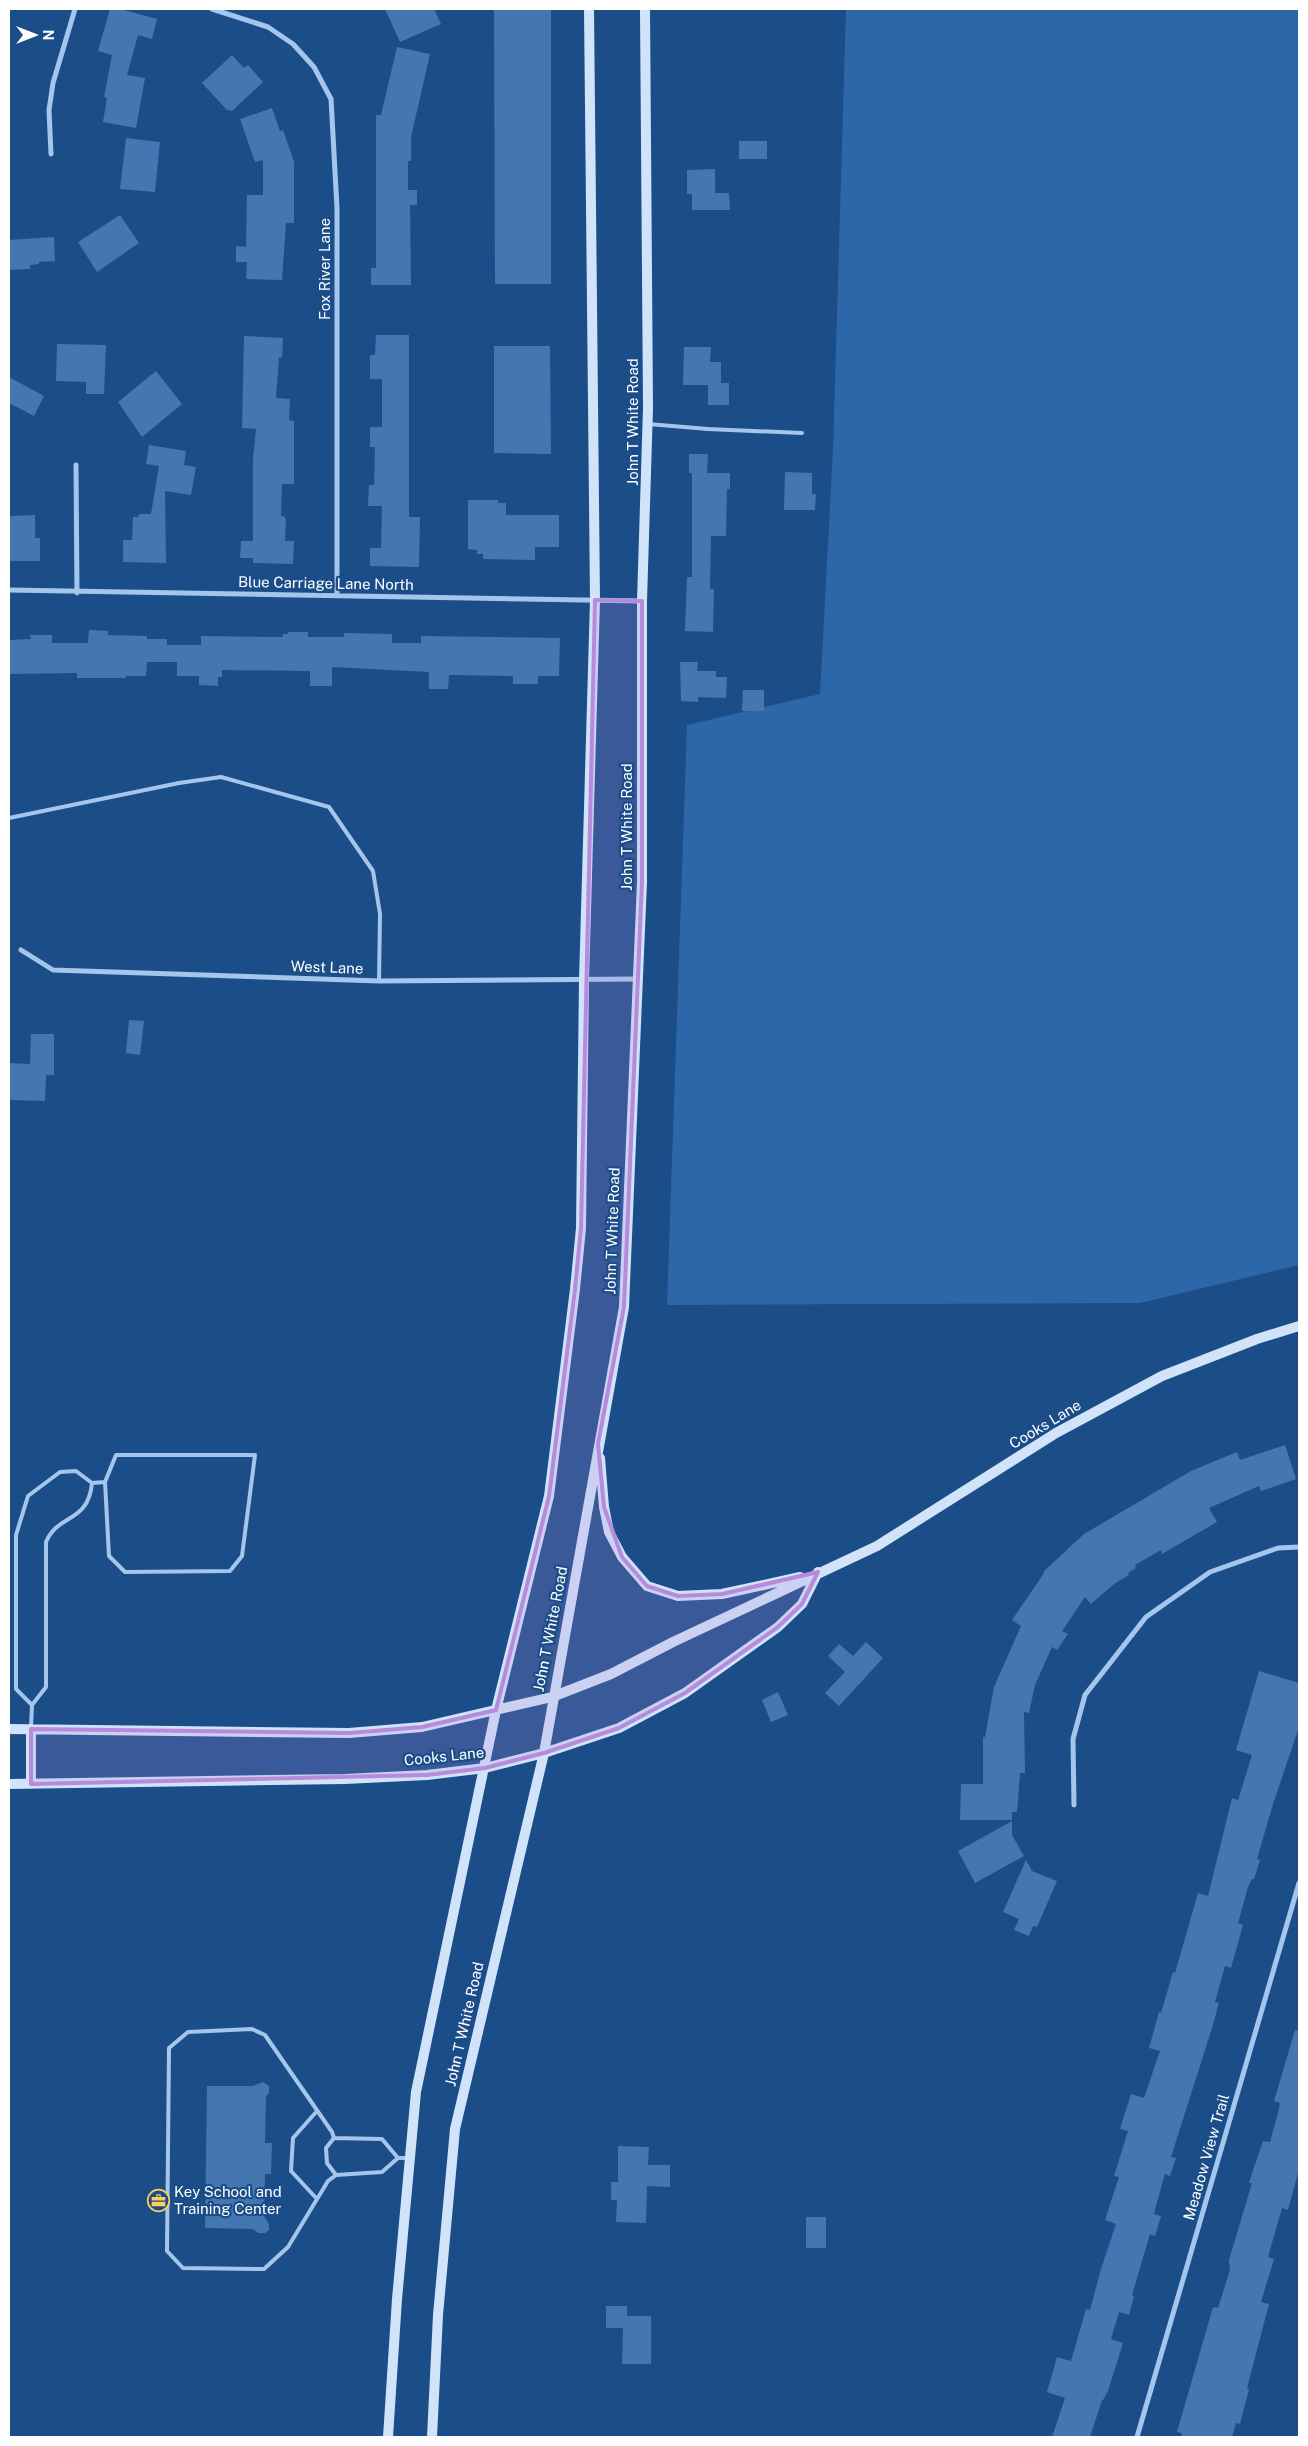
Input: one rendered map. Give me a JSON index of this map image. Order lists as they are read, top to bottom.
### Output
{
  "streets": {
    "main road": ["John T White Road", "Cooks Lane"],
    "street": [
      "Fox River Lane",
      "Blue Carriage Lane North",
      "West Lane",
      "Meadow View Trail"
    ]
  },
  "crossings": [
    ["Fox River Lane", "Blue Carriage Lane North"],
    ["John T White Road", "Blue Carriage Lane North"],
    ["John T White Road", "West Lane"],
    ["John T White Road", "Cooks Lane"]
  ],
  "places": {
    "office": ["Key School and Training Center"]
  },
  "north": "right"
}
